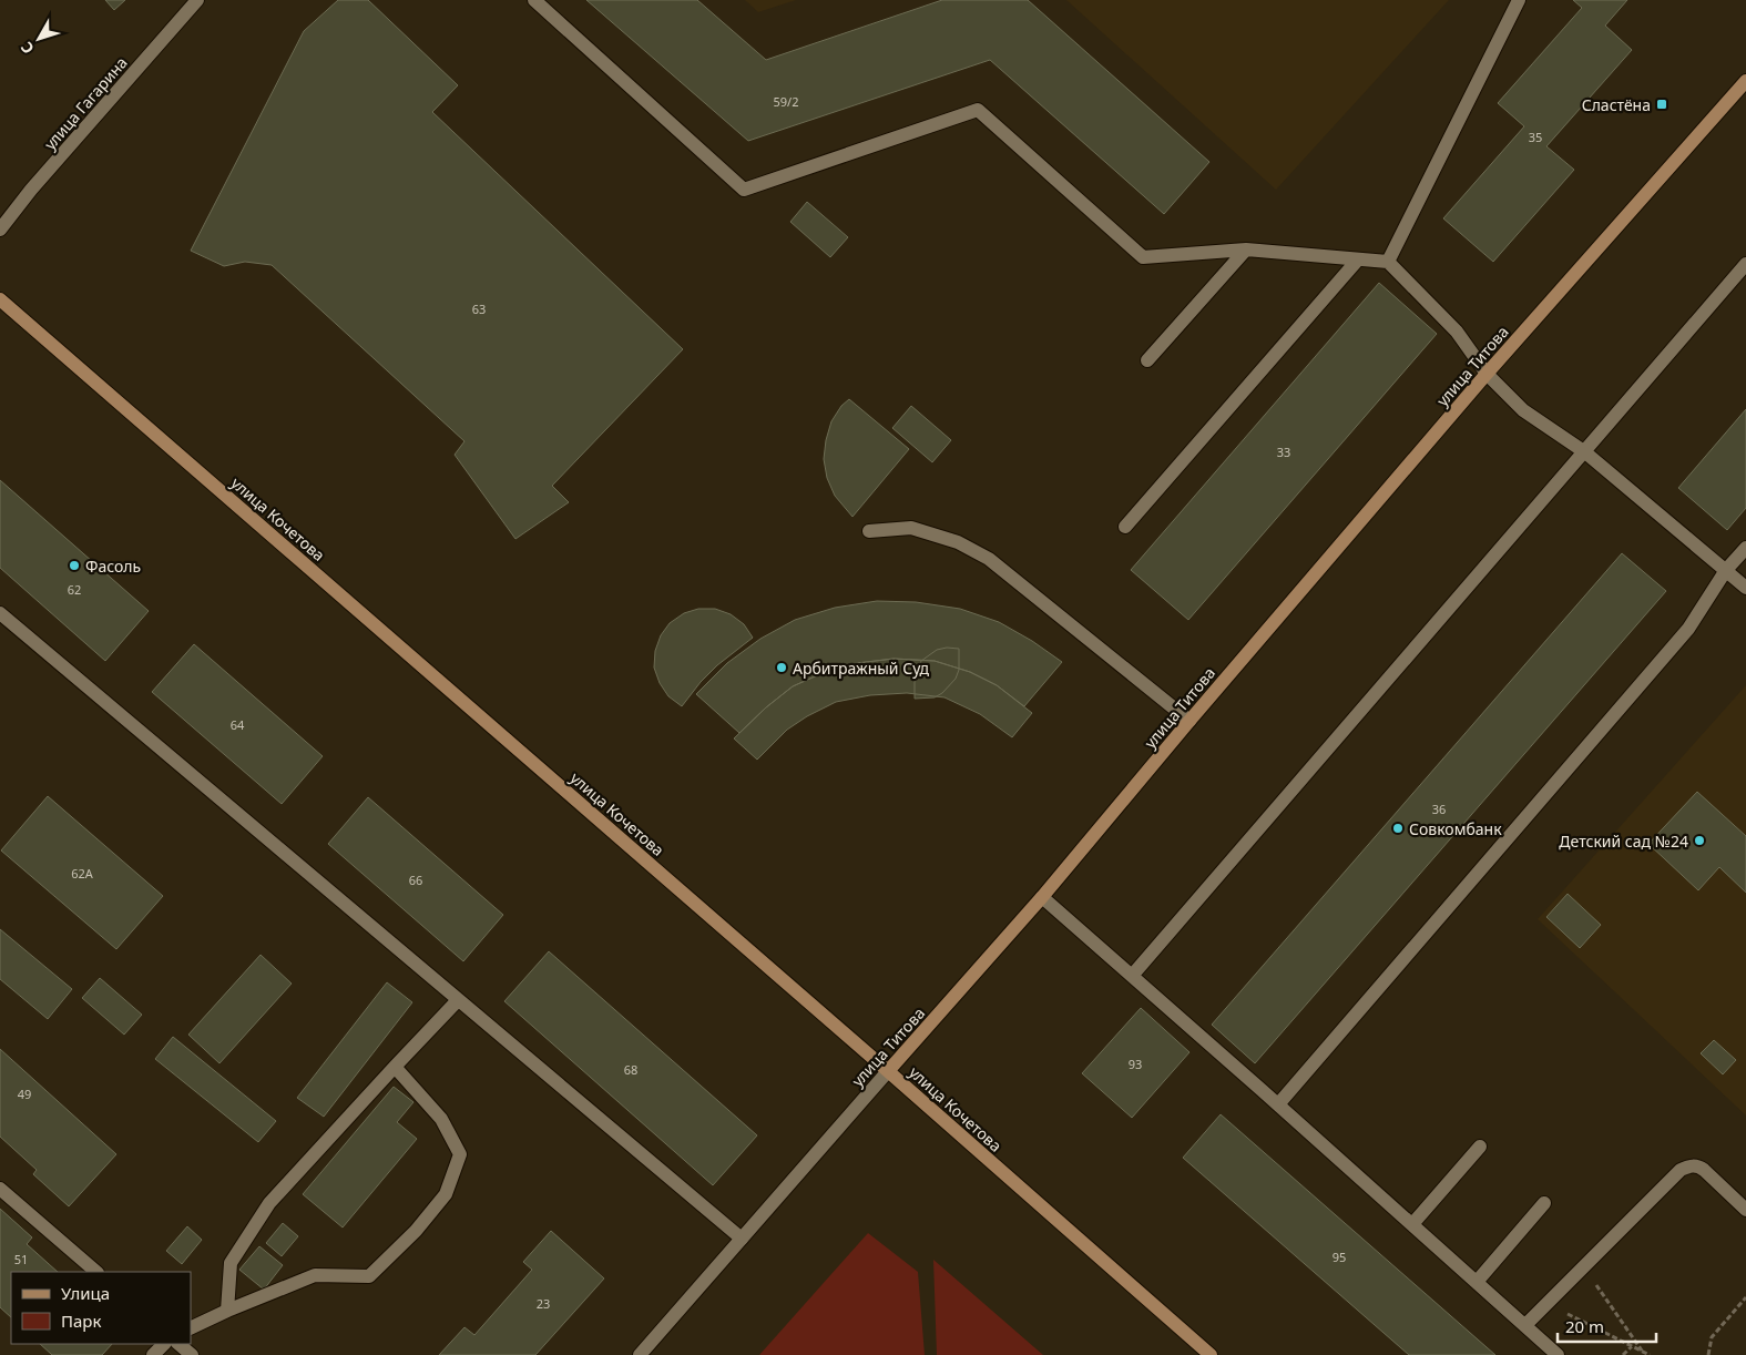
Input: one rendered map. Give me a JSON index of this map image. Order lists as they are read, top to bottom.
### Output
{
  "streets": {
    "main road": ["улица Титова", "улица Кочетова"],
    "street": ["улица Гагарина"]
  },
  "crossings": [
    ["улица Титова", "улица Кочетова"]
  ],
  "places": {
    "transit": ["Сластёна"],
    "other": [
      "Фасоль",
      "Арбитражный Суд",
      "Совкомбанк",
      "Детский сад №24"
    ]
  },
  "house_numbers": [
    "59/2",
    "35",
    "63",
    "33",
    "62",
    "64",
    "36",
    "62А",
    "66",
    "93",
    "68",
    "49",
    "95",
    "51",
    "23"
  ],
  "legend": ["Улица", "Парк"],
  "scale_bar": "20 m",
  "north": "bottom left"
}
